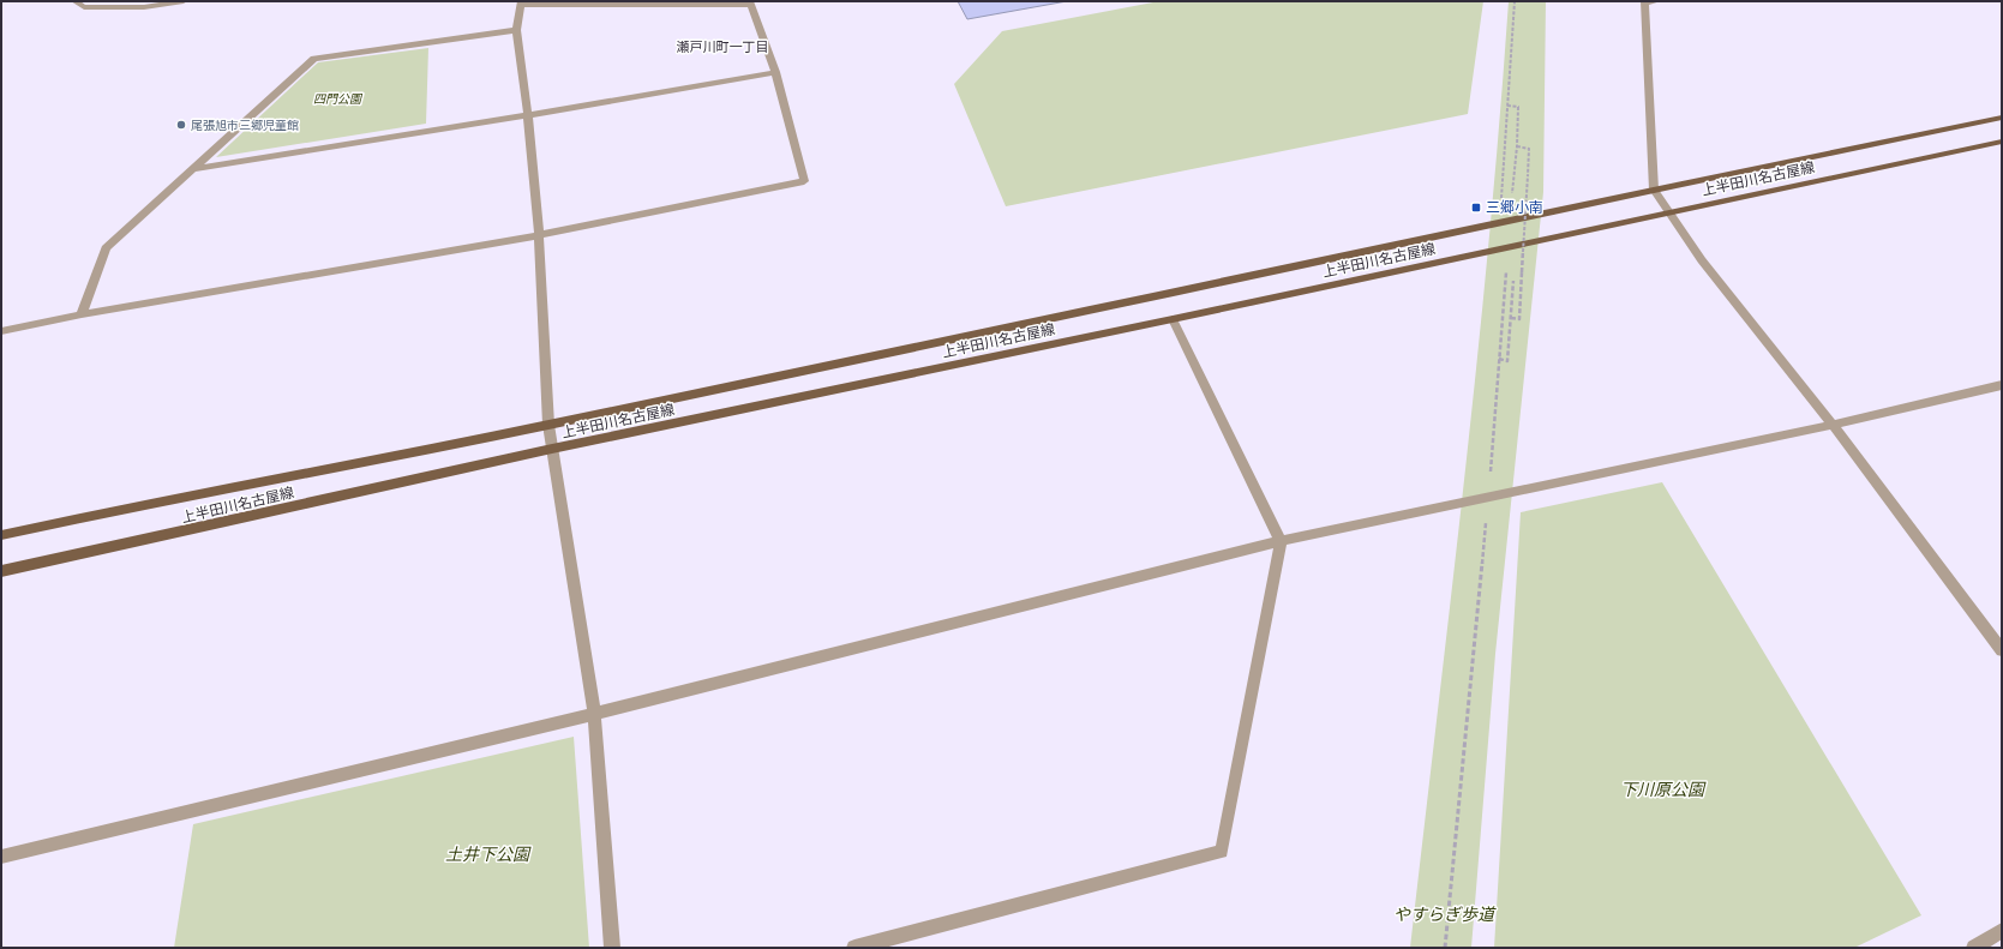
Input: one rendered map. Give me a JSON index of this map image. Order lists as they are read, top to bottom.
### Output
{
  "streets": {
    "main road": ["上半田川名古屋線"]
  },
  "districts": ["瀬戸川町一丁目"],
  "parks": [
    "四門公園",
    "下川原公園",
    "土井下公園",
    "やすらぎ歩道"
  ],
  "places": {
    "other": ["尾張旭市三郷児童館"],
    "transit": ["三郷小南"]
  }
}
